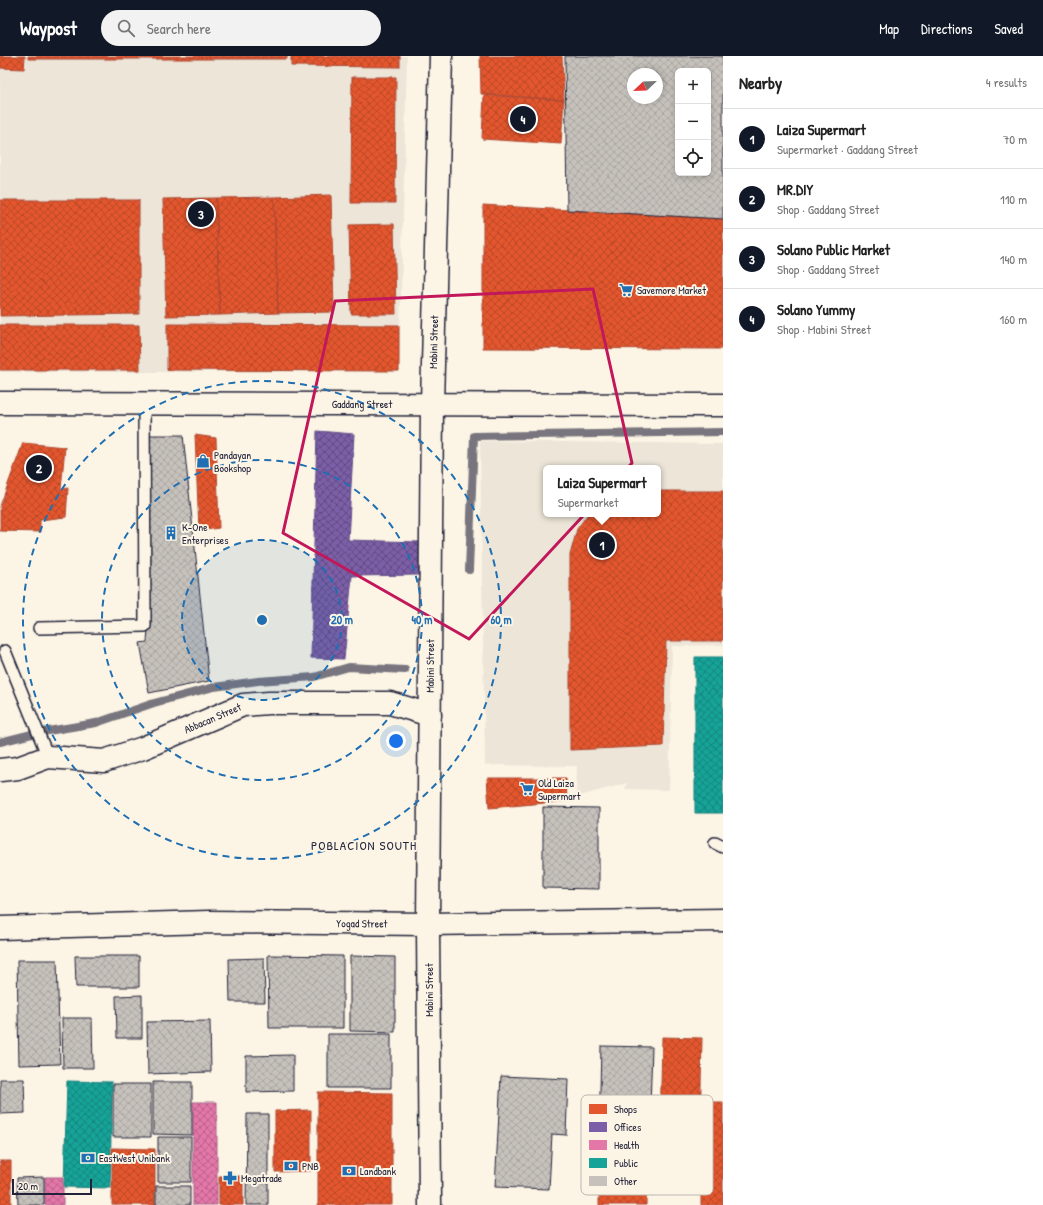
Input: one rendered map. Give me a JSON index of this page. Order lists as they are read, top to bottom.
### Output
{
  "streets": {
    "street": [
      "Mabini Street",
      "Gaddang Street",
      "Abbacan Street",
      "Yogad Street"
    ]
  },
  "crossings": [
    ["Mabini Street", "Gaddang Street"],
    ["Mabini Street", "Abbacan Street"],
    ["Mabini Street", "Yogad Street"]
  ],
  "districts": ["POBLACION SOUTH"],
  "places": {
    "supermarket": ["Savemore Market", "Old Laiza Supermart"],
    "shop": ["Pandayan Bookshop"],
    "building": ["K-One Enterprises"],
    "bank": ["EastWest Unibank", "PNB", "Landbank"],
    "pharmacy": ["Megatrade"]
  },
  "legend": [
    "Shops",
    "Offices",
    "Health",
    "Public",
    "Other"
  ],
  "scale_bar": "20 m",
  "north": "bottom left",
  "page": {
    "header": "Waypost",
    "search": "Search here",
    "nav": ["Map", "Directions", "Saved"],
    "heading": ["Nearby", "4 results"],
    "map_buttons": ["+", "−"],
    "pins": [
      "4",
      "3",
      "2",
      "1"
    ],
    "list": [
      {
        "mark": "1",
        "name": "Laiza Supermart",
        "note": "Supermarket · Gaddang Street",
        "value": "70 m"
      },
      {
        "mark": "2",
        "name": "MR.DIY",
        "note": "Shop · Gaddang Street",
        "value": "110 m"
      },
      {
        "mark": "3",
        "name": "Solano Public Market",
        "note": "Shop · Gaddang Street",
        "value": "140 m"
      },
      {
        "mark": "4",
        "name": "Solano Yummy",
        "note": "Shop · Mabini Street",
        "value": "160 m"
      }
    ],
    "popup": ["Laiza Supermart", "Supermarket"],
    "scale": "20 m"
  },
  "rings": ["20 m", "40 m", "60 m"]
}
